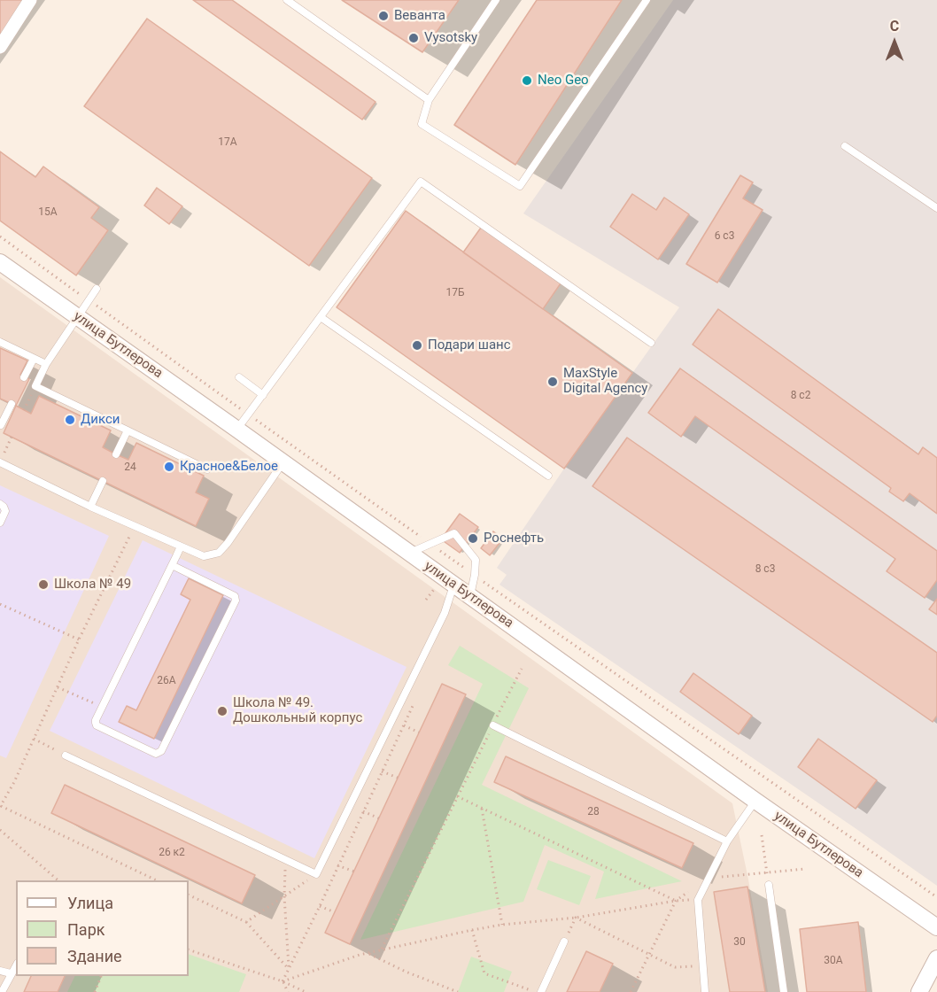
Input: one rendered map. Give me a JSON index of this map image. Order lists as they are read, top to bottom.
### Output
{
  "streets": {
    "street": ["улица Бутлерова"]
  },
  "places": [
    "Веванта",
    "Vysotsky",
    "Neo Geo",
    "Подари шанс",
    "MaxStyle Digital Agency",
    "Дикси",
    "Красное&Белое",
    "Роснефть",
    "Школа № 49",
    "Школа № 49. Дошкольный корпус"
  ],
  "house_numbers": [
    "17А",
    "15А",
    "6 с3",
    "17Б",
    "8 с2",
    "24",
    "8 с3",
    "26А",
    "28",
    "26 к2",
    "30",
    "30А"
  ],
  "legend": ["Улица", "Парк", "Здание"],
  "north": "top"
}
